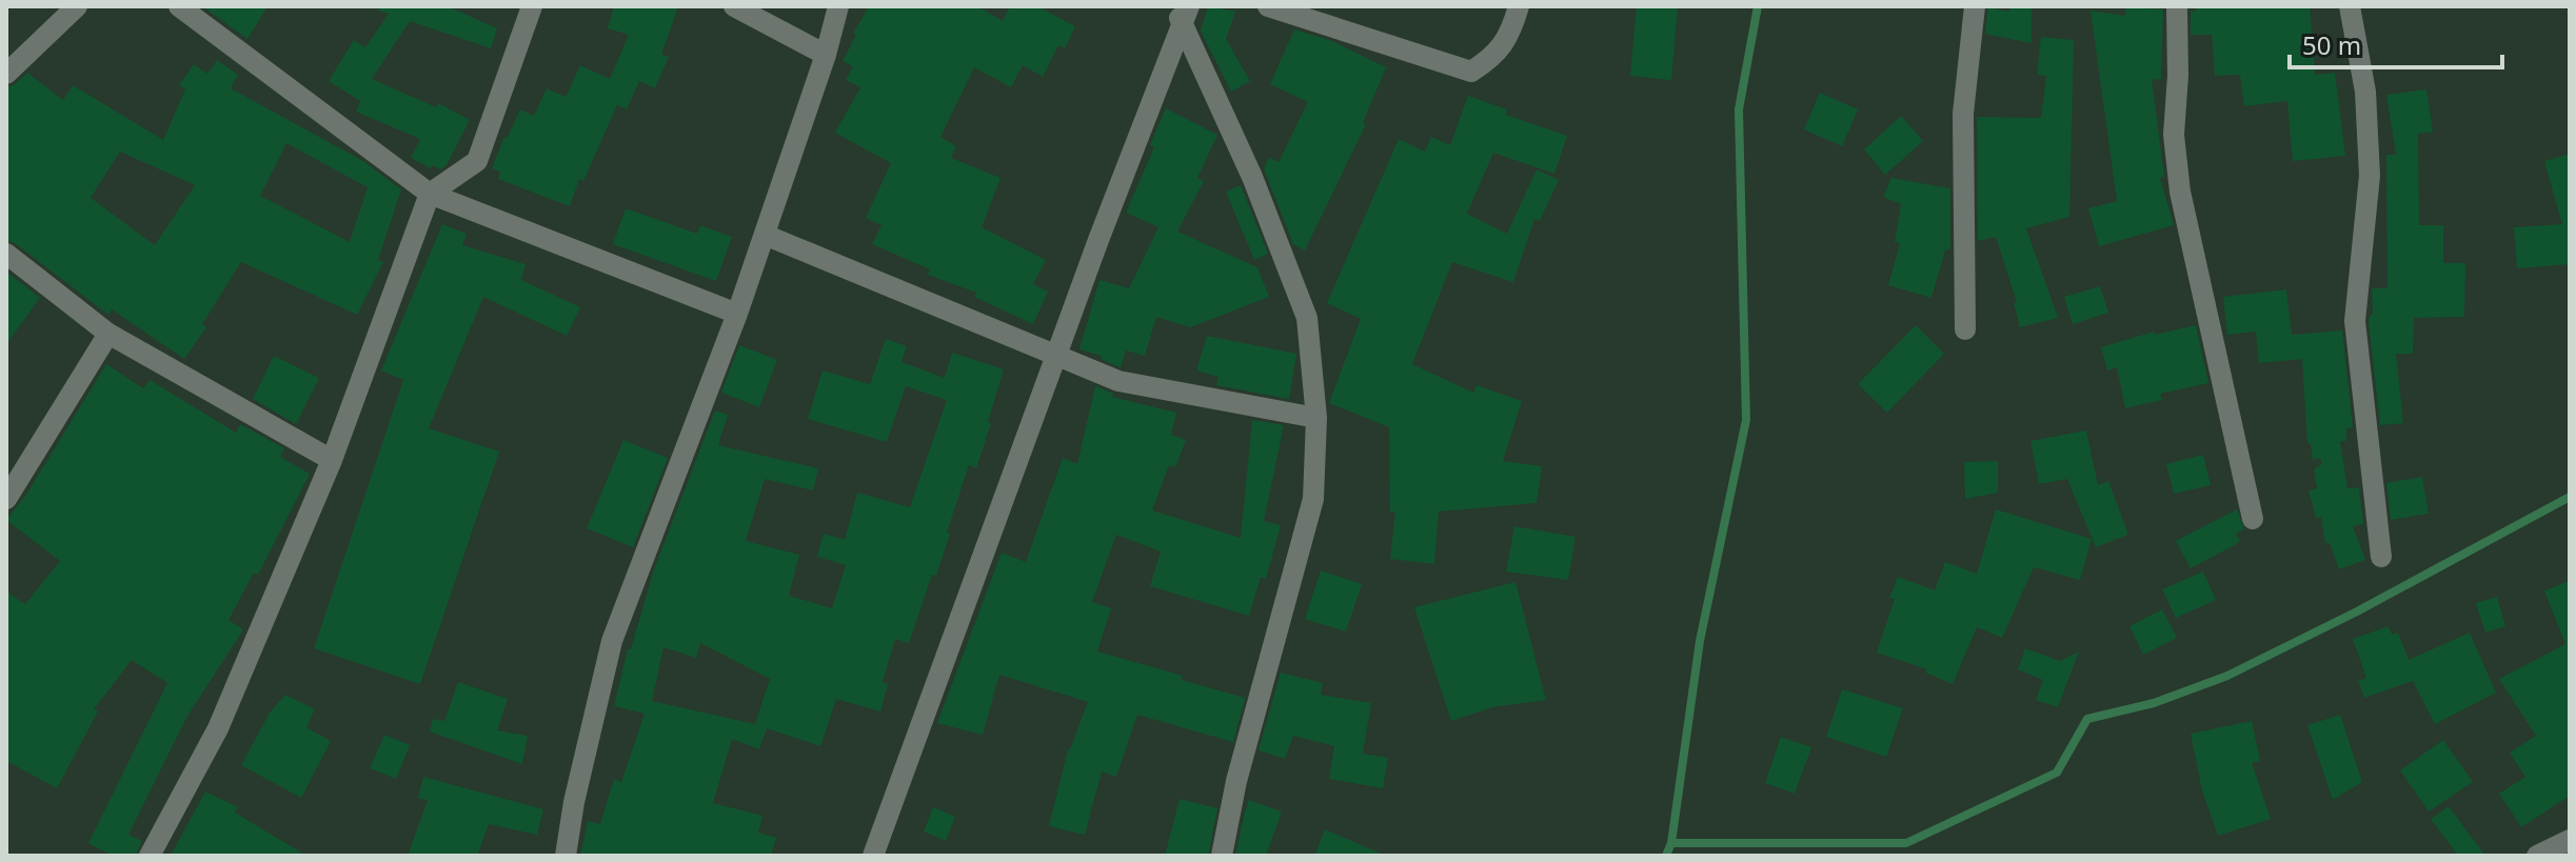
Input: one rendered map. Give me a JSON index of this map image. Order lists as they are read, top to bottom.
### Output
{
  "scale_bar": "50 m"
}
